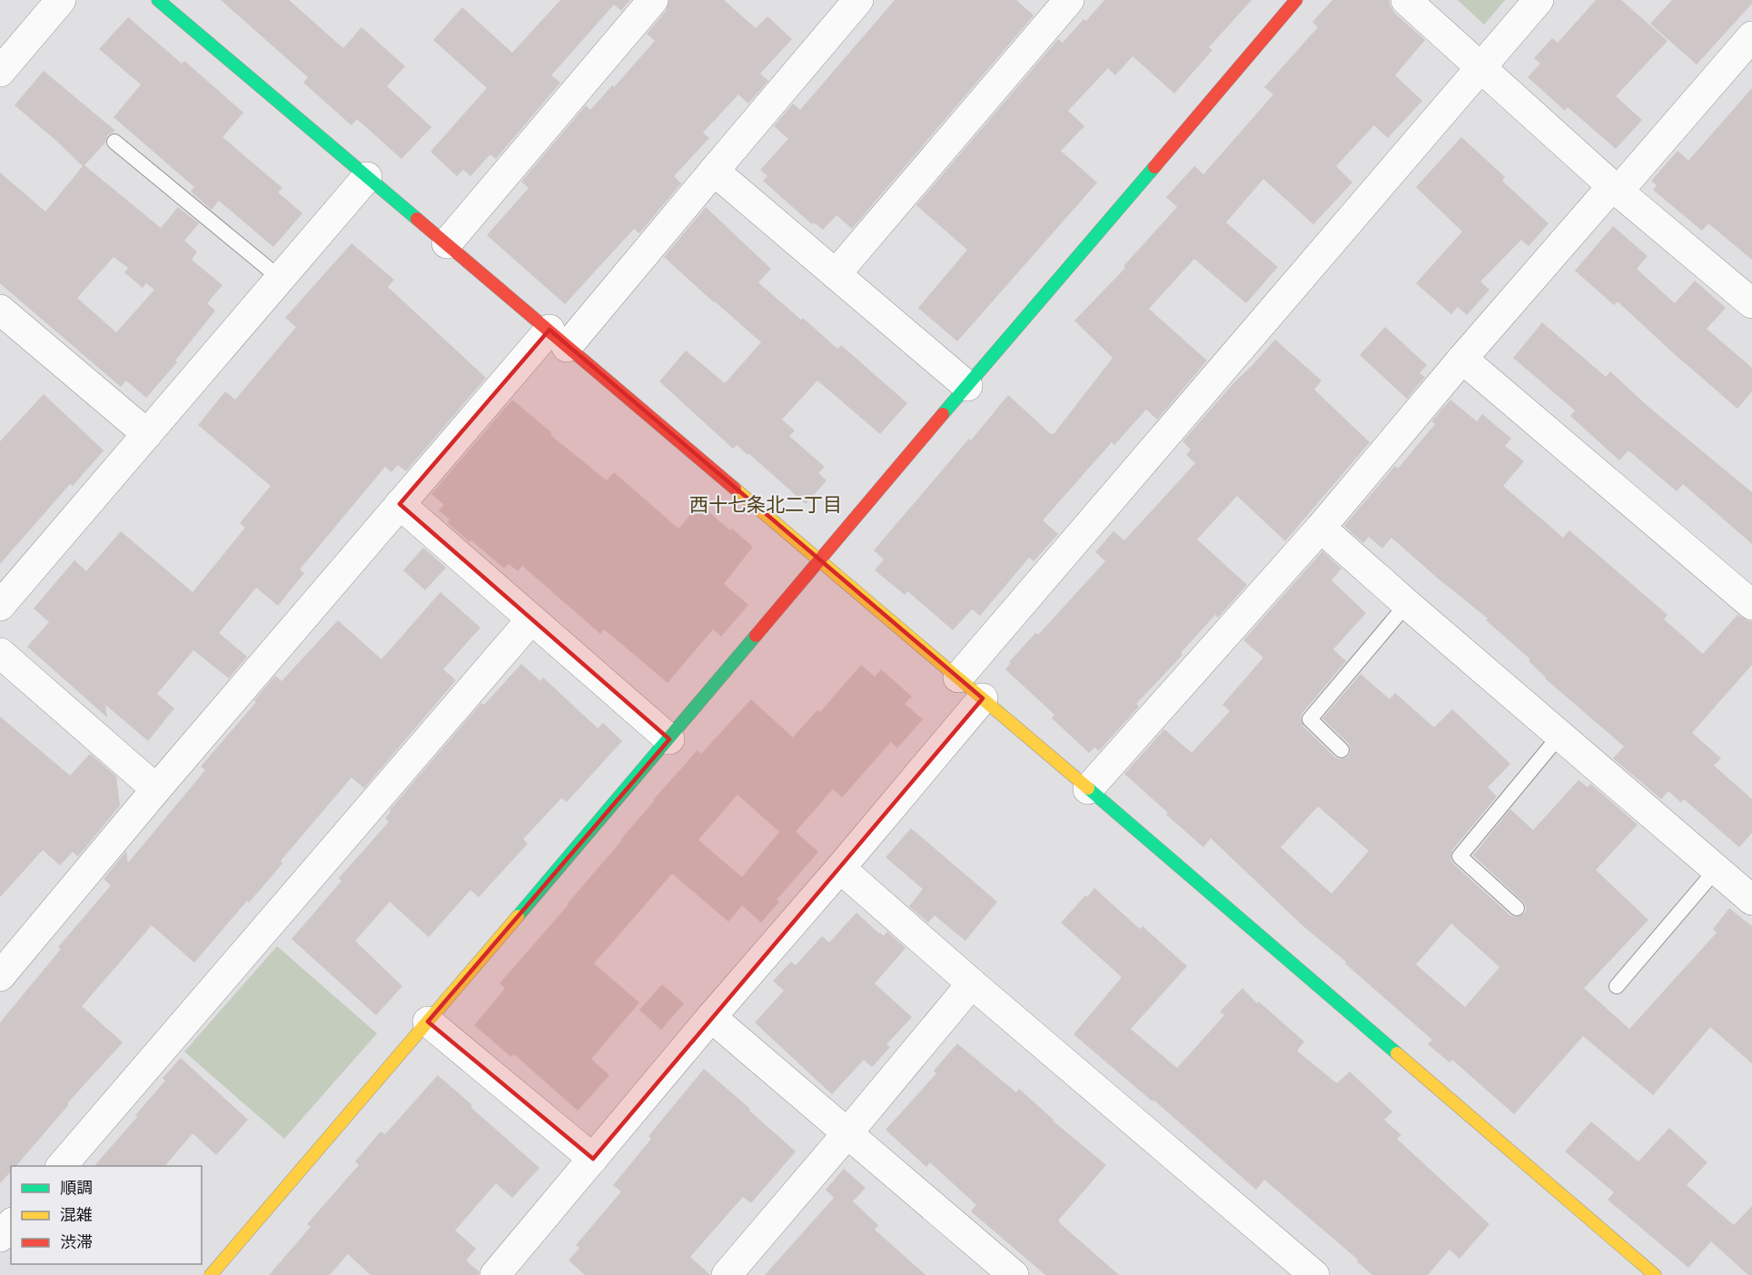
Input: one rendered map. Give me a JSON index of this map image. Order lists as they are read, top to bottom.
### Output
{
  "districts": ["西十七条北二丁目"],
  "legend": ["順調", "混雑", "渋滞"]
}
